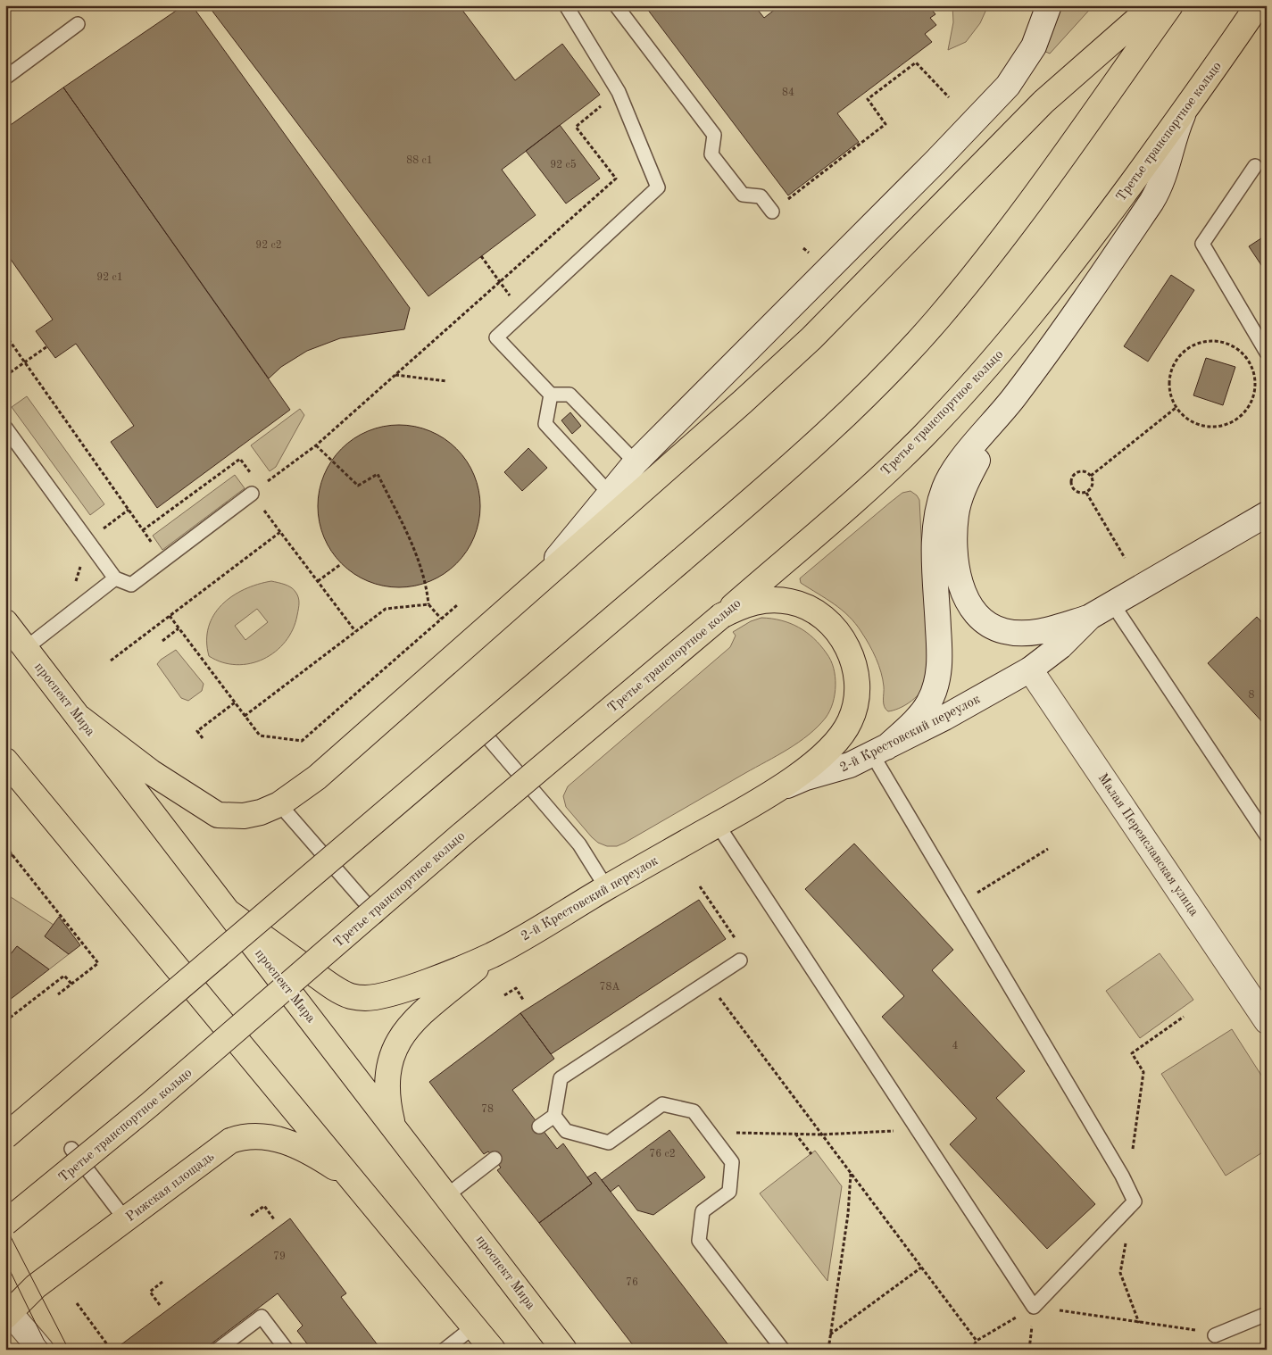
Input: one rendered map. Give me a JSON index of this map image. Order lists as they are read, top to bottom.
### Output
{
  "streets": {
    "main road": [
      "Третье транспортное кольцо",
      "проспект Мира",
      "2-й Крестовский переулок",
      "Малая Переяславская улица",
      "Рижская площадь"
    ]
  },
  "crossings": [
    ["проспект Мира", "2-й Крестовский переулок"],
    ["2-й Крестовский переулок", "Малая Переяславская улица"]
  ],
  "house_numbers": [
    "84",
    "88 с1",
    "92 с5",
    "92 с2",
    "92 с1",
    "8",
    "78А",
    "4",
    "78",
    "76 с2",
    "79",
    "76"
  ]
}
